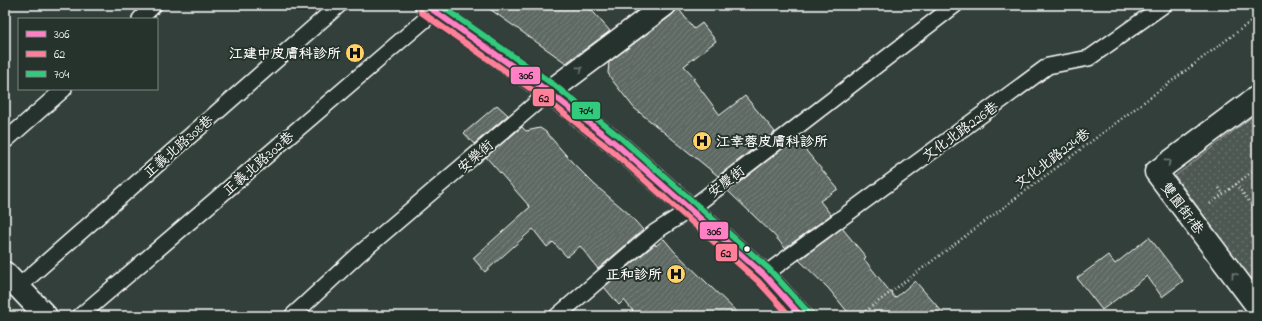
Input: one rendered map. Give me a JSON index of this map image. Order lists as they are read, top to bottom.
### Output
{
  "streets": {
    "street": ["安樂街", "雙園街1巷"],
    "lane": [
      "文化北路226巷",
      "正義北路308巷",
      "正義北路302巷",
      "安慶街"
    ],
    "path": ["文化北路224巷"]
  },
  "places": {
    "hospital": ["江建中皮膚科診所", "江幸蓉皮膚科診所", "正和診所"]
  },
  "lines": ["transit line 306", "transit line 704", "transit line 62"],
  "legend": ["306", "62", "704"]
}
